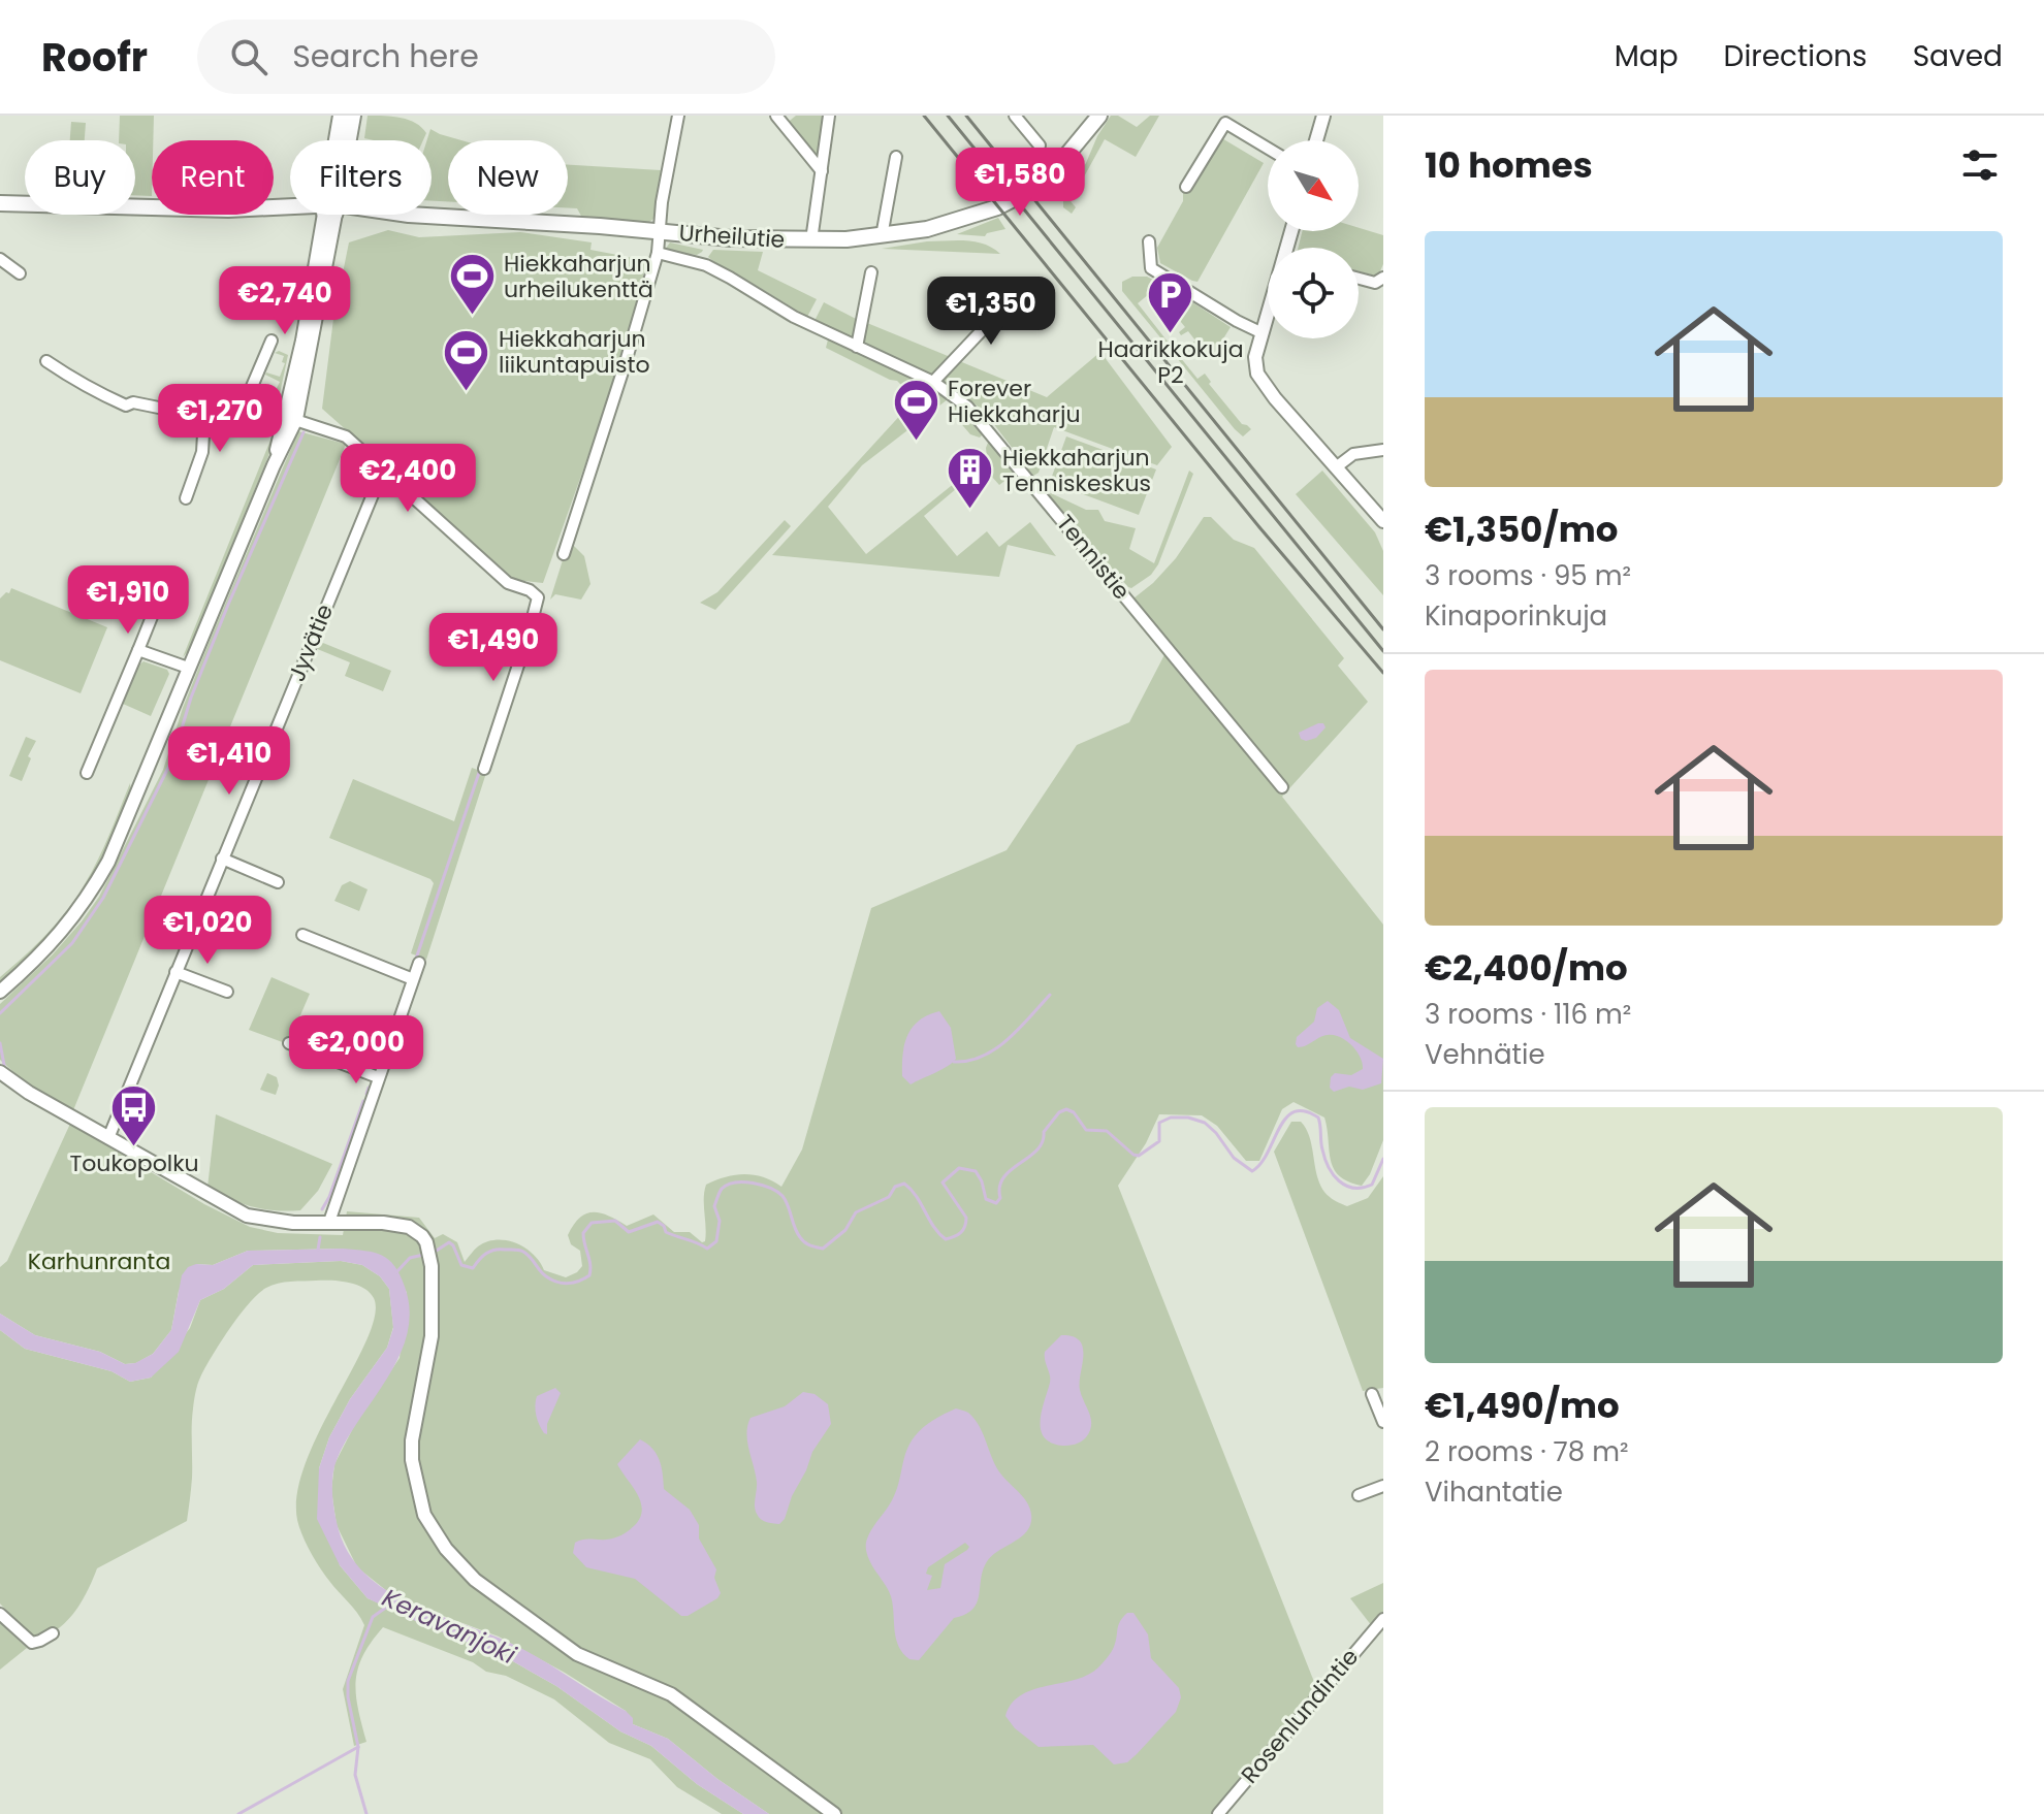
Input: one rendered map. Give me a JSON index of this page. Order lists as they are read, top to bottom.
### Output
{
  "streets": {
    "main road": ["Urheilutie"],
    "street": ["Tennistie", "Jyvätie", "Rosenlundintie"]
  },
  "water": ["Keravanjoki"],
  "parks": ["Karhunranta"],
  "places": {
    "sports": ["Hiekkaharjun urheilukenttä", "Hiekkaharjun liikuntapuisto", "Forever Hiekkaharju"],
    "parking": ["Haarikkokuja P2"],
    "building": ["Hiekkaharjun Tenniskeskus"],
    "bus stop": ["Toukopolku"]
  },
  "north": "bottom right",
  "page": {
    "header": "Roofr",
    "search": "Search here",
    "nav": ["Map", "Directions", "Saved"],
    "heading": "10 homes",
    "chip": [
      "Buy",
      "Rent",
      "Filters",
      "New"
    ],
    "price": [
      "€1,580",
      "€2,740",
      "€1,350",
      "€1,270",
      "€2,400",
      "€1,910",
      "€1,490",
      "€1,410",
      "€1,020",
      "€2,000"
    ],
    "list": [
      {
        "name": "€1,350/mo",
        "note": "3 rooms · 95 m² · Kinaporinkuja"
      },
      {
        "name": "€2,400/mo",
        "note": "3 rooms · 116 m² · Vehnätie"
      },
      {
        "name": "€1,490/mo",
        "note": "2 rooms · 78 m² · Vihantatie"
      }
    ]
  }
}
